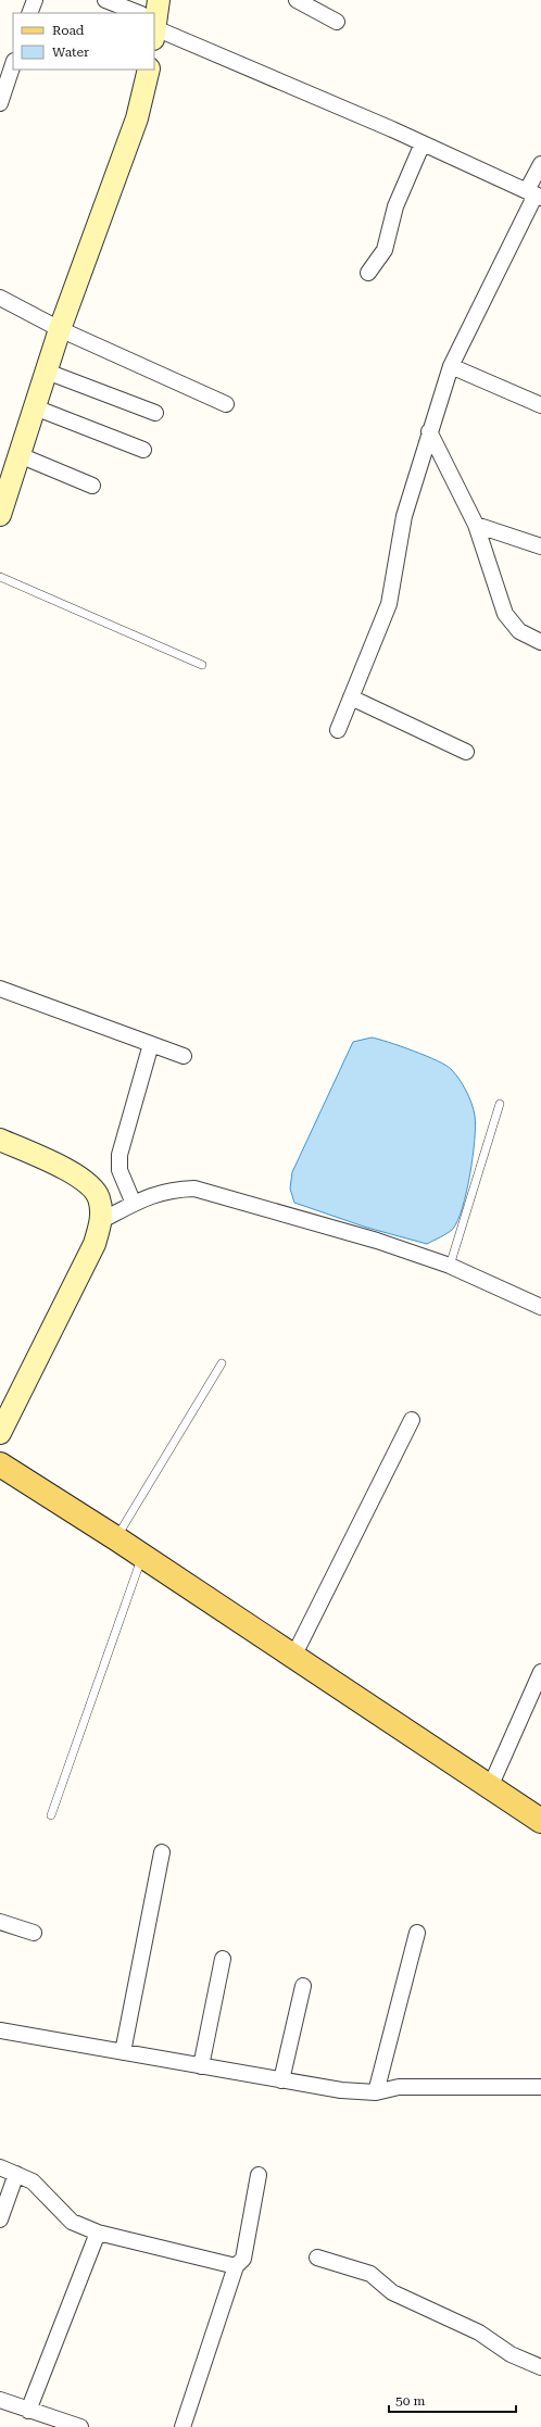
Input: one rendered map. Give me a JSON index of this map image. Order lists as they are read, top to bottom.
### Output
{
  "legend": ["Road", "Water"],
  "scale_bar": "50 m"
}
